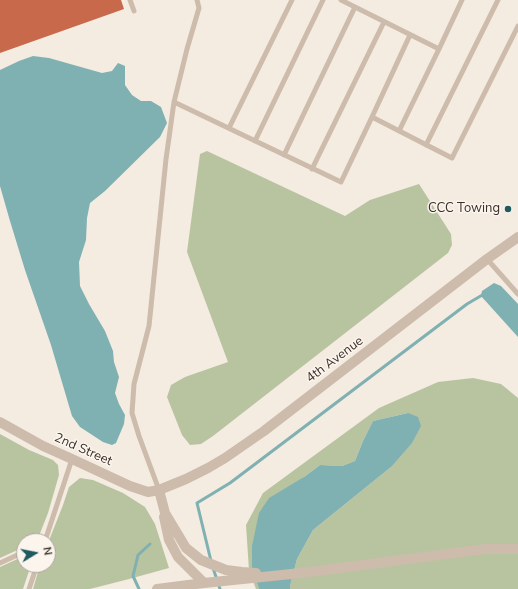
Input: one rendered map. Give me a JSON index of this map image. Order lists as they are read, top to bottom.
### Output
{
  "streets": {
    "street": ["4th Avenue", "2nd Street"]
  },
  "crossings": [
    ["4th Avenue", "2nd Street"]
  ],
  "places": ["CCC Towing"],
  "north": "right"
}
